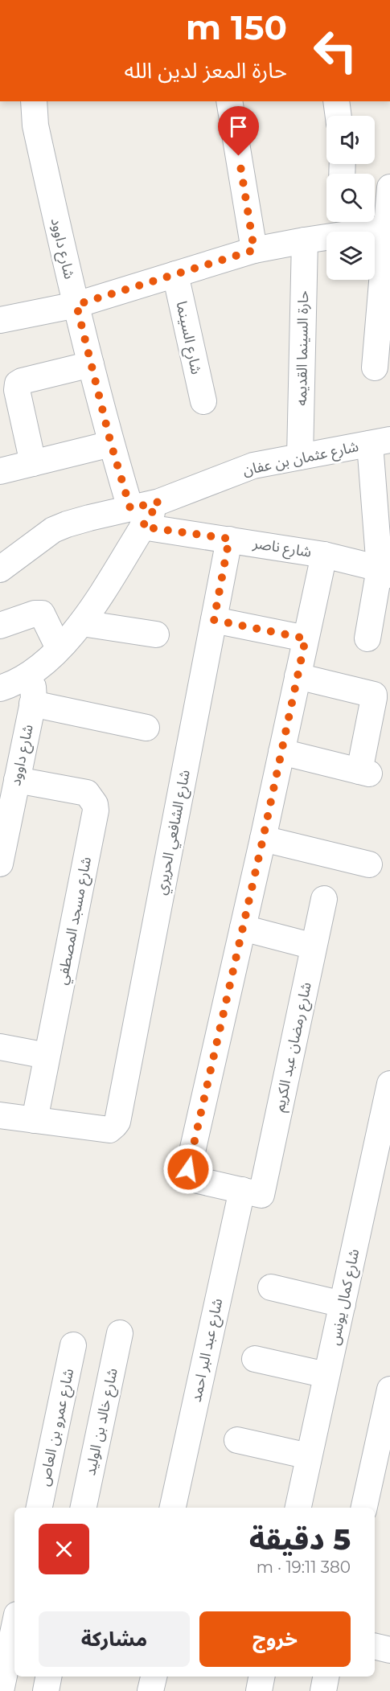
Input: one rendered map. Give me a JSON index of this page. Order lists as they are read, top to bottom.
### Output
{
  "streets": {
    "street": [
      "شارع داوود",
      "شارع السينما",
      "حارة السينما القديمه",
      "شارع عثمان بن عفان",
      "شارع ناصر",
      "شارع الشافعي الحريري",
      "شارع مسجد المصطفي",
      "شارع رمضان عبد الكريم",
      "شارع كمال يونس",
      "شارع عبد البر احمد",
      "شارع خالد بن الوليد",
      "شارع عمرو بن العاص"
    ]
  },
  "crossings": [
    ["شارع داوود", "شارع عثمان بن عفان"],
    ["شارع داوود", "شارع ناصر"],
    ["شارع داوود", "شارع مسجد المصطفي"],
    ["حارة السينما القديمه", "شارع عثمان بن عفان"],
    ["شارع عثمان بن عفان", "شارع ناصر"],
    ["شارع ناصر", "شارع الشافعي الحريري"],
    ["شارع الشافعي الحريري", "شارع مسجد المصطفي"],
    ["شارع رمضان عبد الكريم", "شارع عبد البر احمد"]
  ],
  "page": {
    "turn": ["150 m", "حارة المعز لدين الله"],
    "heading": ["5 دقيقة", "380 m · 19:11"],
    "buttons": ["خروج", "مشاركة"]
  }
}
